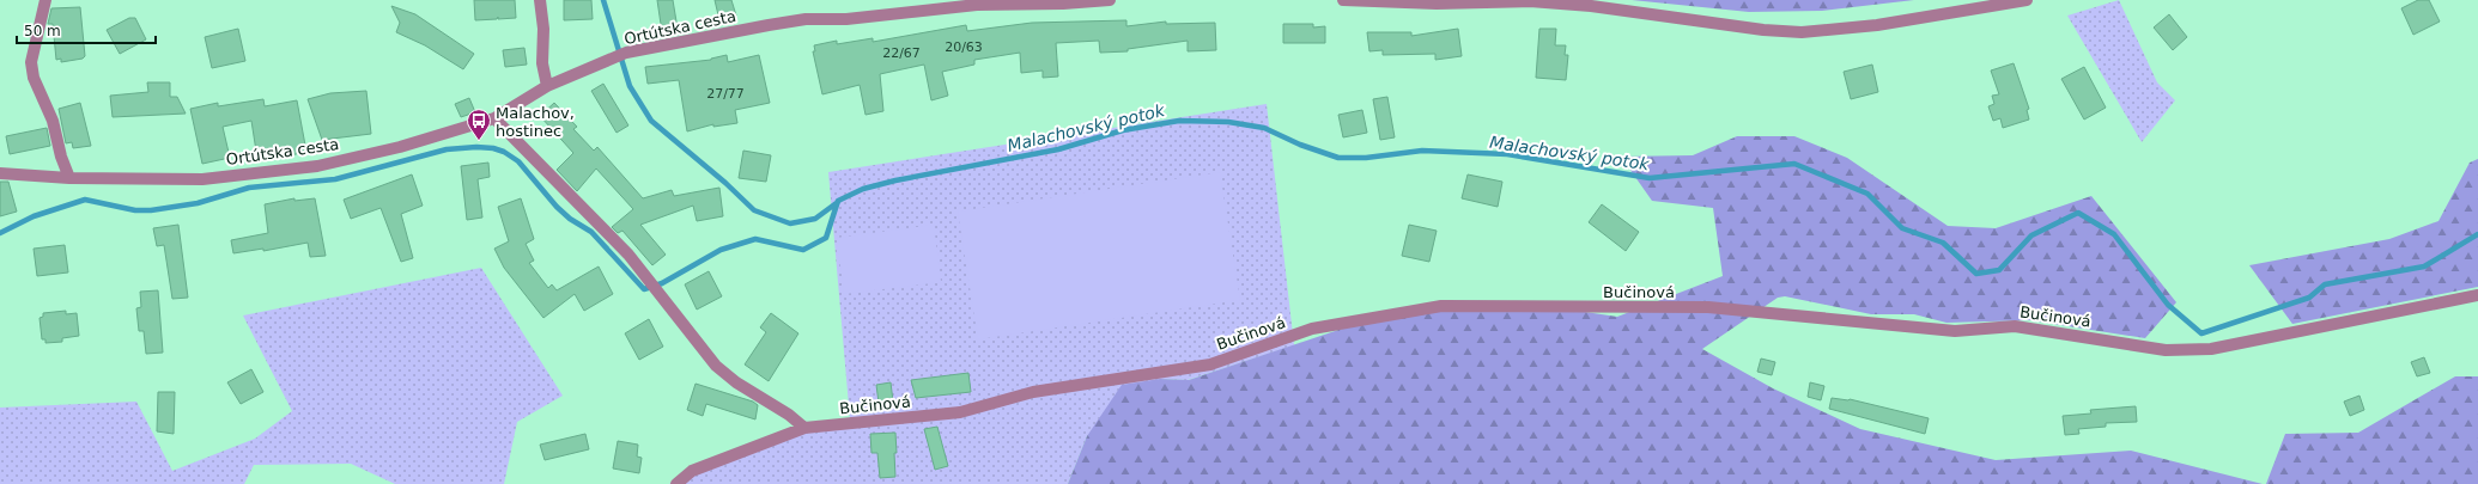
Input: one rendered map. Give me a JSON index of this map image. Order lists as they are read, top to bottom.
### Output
{
  "streets": {
    "street": ["Ortútska cesta", "Bučinová"]
  },
  "water": ["Malachovský potok"],
  "places": {
    "bus stop": ["Malachov, hostinec"]
  },
  "house_numbers": ["20/63", "22/67", "27/77"],
  "scale_bar": "50 m"
}
